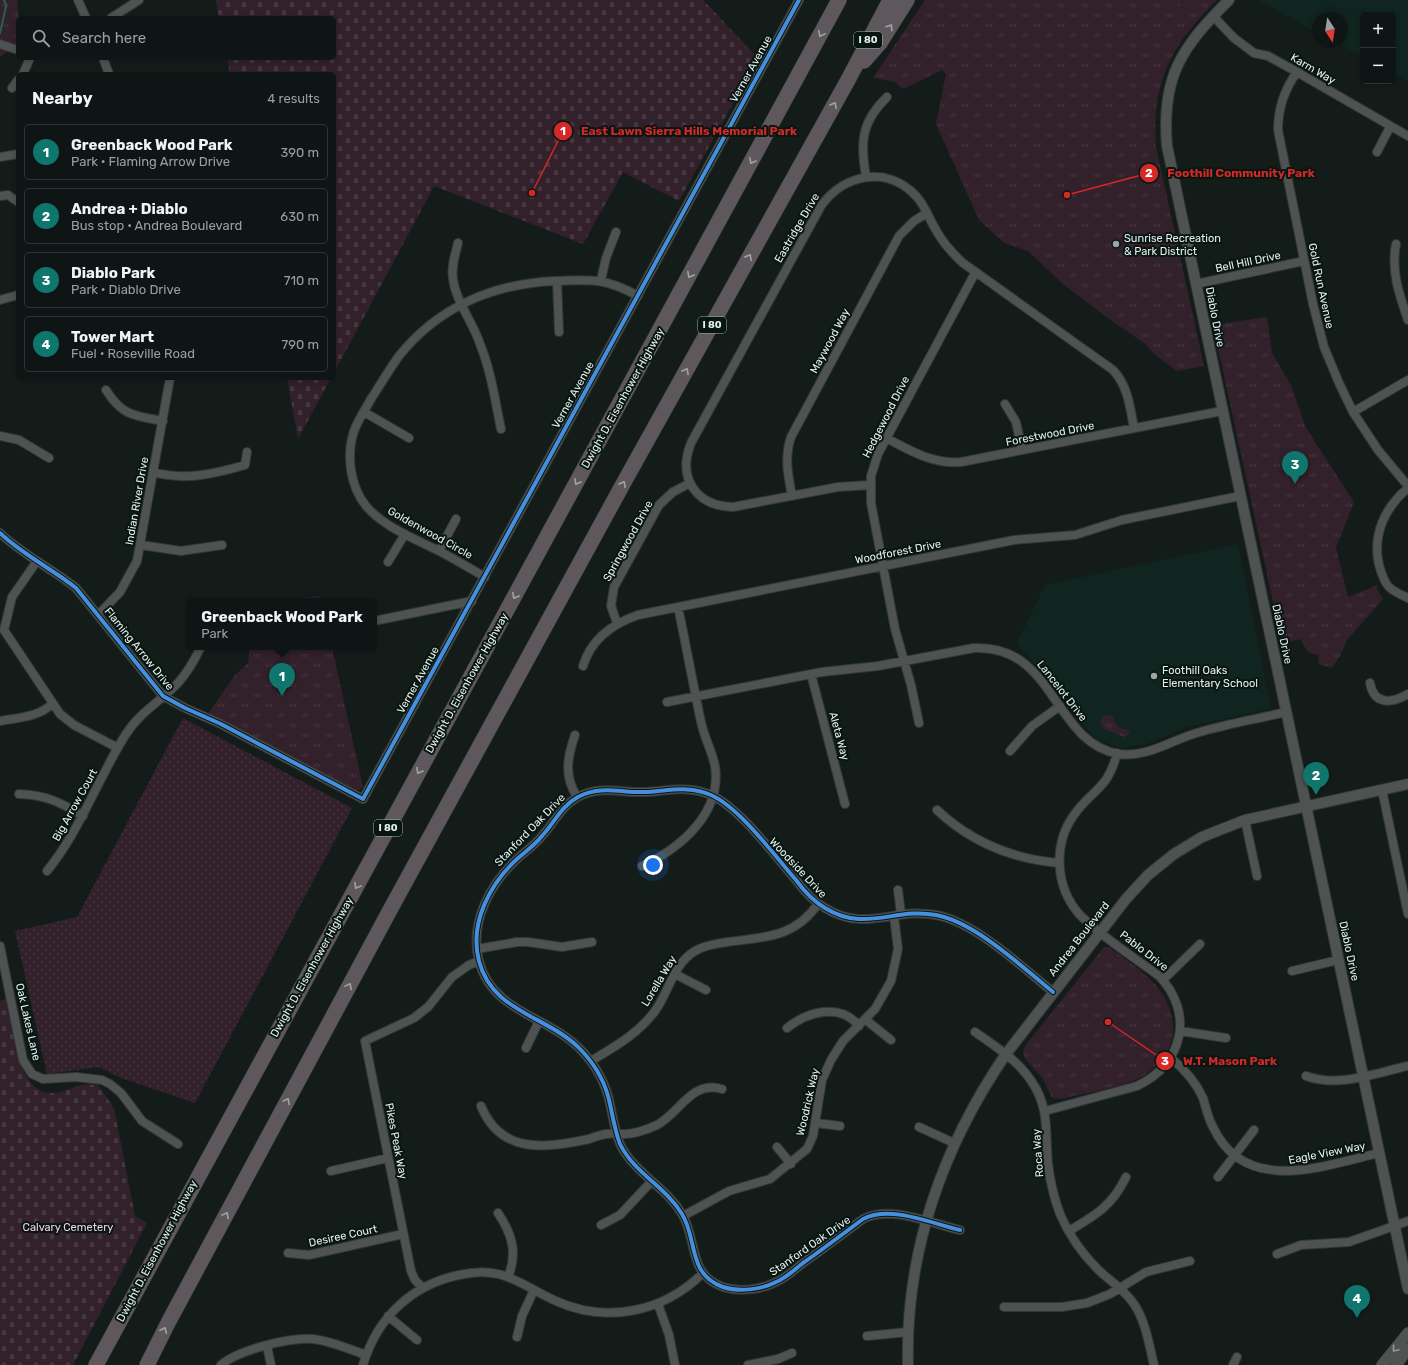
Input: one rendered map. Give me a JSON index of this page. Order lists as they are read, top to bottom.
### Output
{
  "streets": {
    "highway": ["I 80", "Dwight D. Eisenhower Highway"],
    "street": [
      "Verner Avenue",
      "Karm Way",
      "Eastridge Drive",
      "Bell Hill Drive",
      "Gold Run Avenue",
      "Diablo Drive",
      "Maywood Way",
      "Hedgewood Drive",
      "Forestwood Drive",
      "Indian River Drive",
      "Goldenwood Circle",
      "Springwood Drive",
      "Woodforest Drive",
      "Flaming Arrow Drive",
      "Lancelot Drive",
      "Aleta Way",
      "Big Arrow Court",
      "Stanford Oak Drive",
      "Woodside Drive",
      "Andrea Boulevard",
      "Pablo Drive",
      "Lorella Way",
      "Oak Lakes Lane",
      "Woodrick Way",
      "Pikes Peak Way",
      "Roca Way",
      "Eagle View Way",
      "Desiree Court"
    ]
  },
  "crossings": [
    ["Verner Avenue", "Goldenwood Circle"],
    ["Verner Avenue", "Flaming Arrow Drive"],
    ["Karm Way", "Gold Run Avenue"],
    ["Karm Way", "Diablo Drive"],
    ["Eastridge Drive", "Maywood Way"],
    ["Eastridge Drive", "Hedgewood Drive"],
    ["Eastridge Drive", "Forestwood Drive"],
    ["Eastridge Drive", "Springwood Drive"],
    ["Bell Hill Drive", "Gold Run Avenue"],
    ["Bell Hill Drive", "Diablo Drive"],
    ["Diablo Drive", "Forestwood Drive"],
    ["Diablo Drive", "Woodforest Drive"],
    ["Diablo Drive", "Lancelot Drive"],
    ["Diablo Drive", "Andrea Boulevard"],
    ["Diablo Drive", "Eagle View Way"],
    ["Hedgewood Drive", "Forestwood Drive"],
    ["Hedgewood Drive", "Woodforest Drive"],
    ["Hedgewood Drive", "Lancelot Drive"],
    ["Indian River Drive", "Flaming Arrow Drive"],
    ["Springwood Drive", "Woodforest Drive"],
    ["Flaming Arrow Drive", "Big Arrow Court"],
    ["Lancelot Drive", "Aleta Way"],
    ["Lancelot Drive", "Pablo Drive"],
    ["Stanford Oak Drive", "Woodside Drive"],
    ["Stanford Oak Drive", "Andrea Boulevard"],
    ["Stanford Oak Drive", "Lorella Way"],
    ["Stanford Oak Drive", "Woodrick Way"],
    ["Stanford Oak Drive", "Pikes Peak Way"],
    ["Woodside Drive", "Andrea Boulevard"],
    ["Woodside Drive", "Lorella Way"],
    ["Woodside Drive", "Woodrick Way"],
    ["Andrea Boulevard", "Pablo Drive"],
    ["Andrea Boulevard", "Roca Way"],
    ["Pablo Drive", "Roca Way"],
    ["Pablo Drive", "Eagle View Way"],
    ["Pikes Peak Way", "Desiree Court"]
  ],
  "parks": ["Calvary Cemetery"],
  "places": [
    "East Lawn Sierra Hills Memorial Park",
    "Foothill Community Park",
    "Sunrise Recreation & Park District",
    "Foothill Oaks Elementary School",
    "W.T. Mason Park"
  ],
  "north": "bottom",
  "page": {
    "map_buttons": ["+", "−"],
    "search": "Search here",
    "heading": ["Nearby", "4 results"],
    "list": [
      {
        "mark": "1",
        "name": "Greenback Wood Park",
        "note": "Park · Flaming Arrow Drive",
        "value": "390 m"
      },
      {
        "mark": "2",
        "name": "Andrea + Diablo",
        "note": "Bus stop · Andrea Boulevard",
        "value": "630 m"
      },
      {
        "mark": "3",
        "name": "Diablo Park",
        "note": "Park · Diablo Drive",
        "value": "710 m"
      },
      {
        "mark": "4",
        "name": "Tower Mart",
        "note": "Fuel · Roseville Road",
        "value": "790 m"
      }
    ],
    "pins": [
      "3",
      "1",
      "2",
      "4"
    ],
    "popup": ["Greenback Wood Park", "Park"]
  }
}
